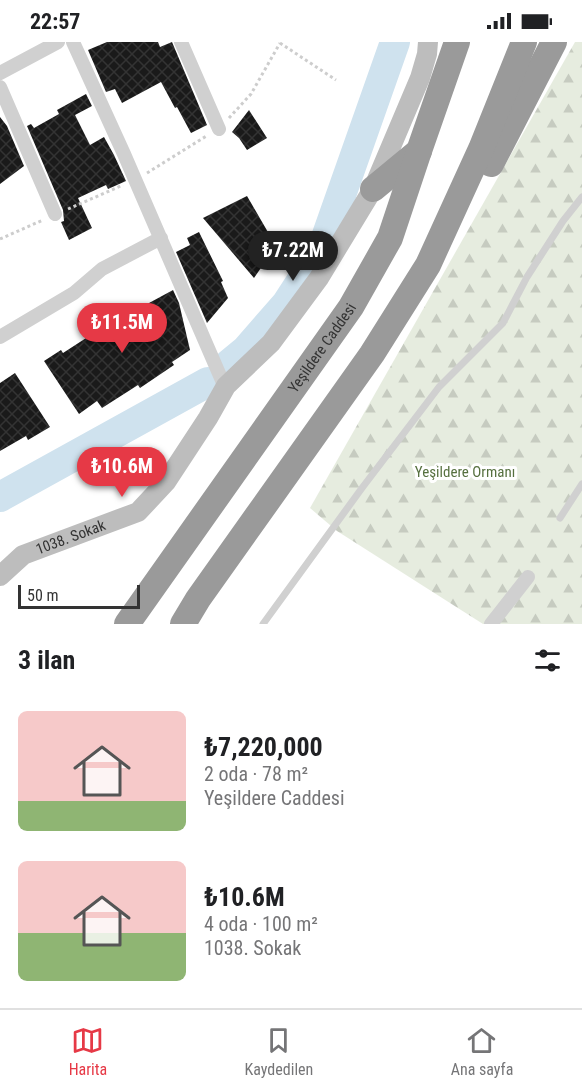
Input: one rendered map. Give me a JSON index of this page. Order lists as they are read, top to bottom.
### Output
{
  "streets": {
    "highway": ["Yeşildere Caddesi"],
    "street": ["1038. Sokak"]
  },
  "parks": ["Yeşildere Ormanı"],
  "scale_bar": "50 m",
  "page": {
    "status": "22:57",
    "price": ["₺7.22M", "₺11.5M", "₺10.6M"],
    "scale": "50 m",
    "heading": "3 ilan",
    "list": [
      {
        "name": "₺7,220,000",
        "note": "2 oda · 78 m² · Yeşildere Caddesi"
      },
      {
        "name": "₺10.6M",
        "note": "4 oda · 100 m² · 1038. Sokak"
      }
    ],
    "tabs": ["Harita", "Kaydedilen", "Ana sayfa"]
  }
}
